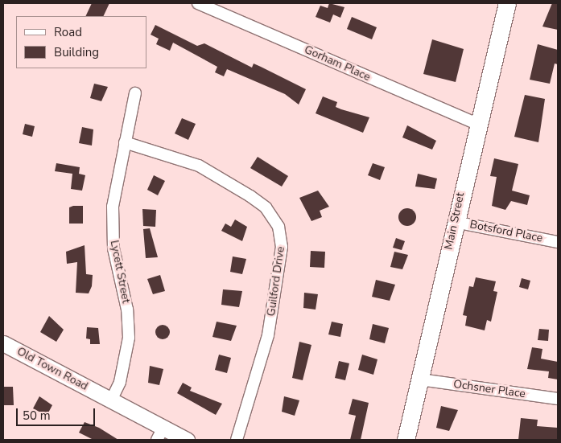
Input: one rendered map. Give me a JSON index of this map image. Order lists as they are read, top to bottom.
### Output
{
  "streets": {
    "main road": ["Main Street", "Old Town Road"],
    "street": [
      "Gorham Place",
      "Botsford Place",
      "Lycett Street",
      "Guilford Drive",
      "Ochsner Place"
    ]
  },
  "crossings": [
    ["Gorham Place", "Main Street"],
    ["Main Street", "Botsford Place"],
    ["Main Street", "Ochsner Place"],
    ["Lycett Street", "Guilford Drive"],
    ["Lycett Street", "Old Town Road"]
  ],
  "legend": ["Road", "Building"],
  "scale_bar": "50 m"
}
